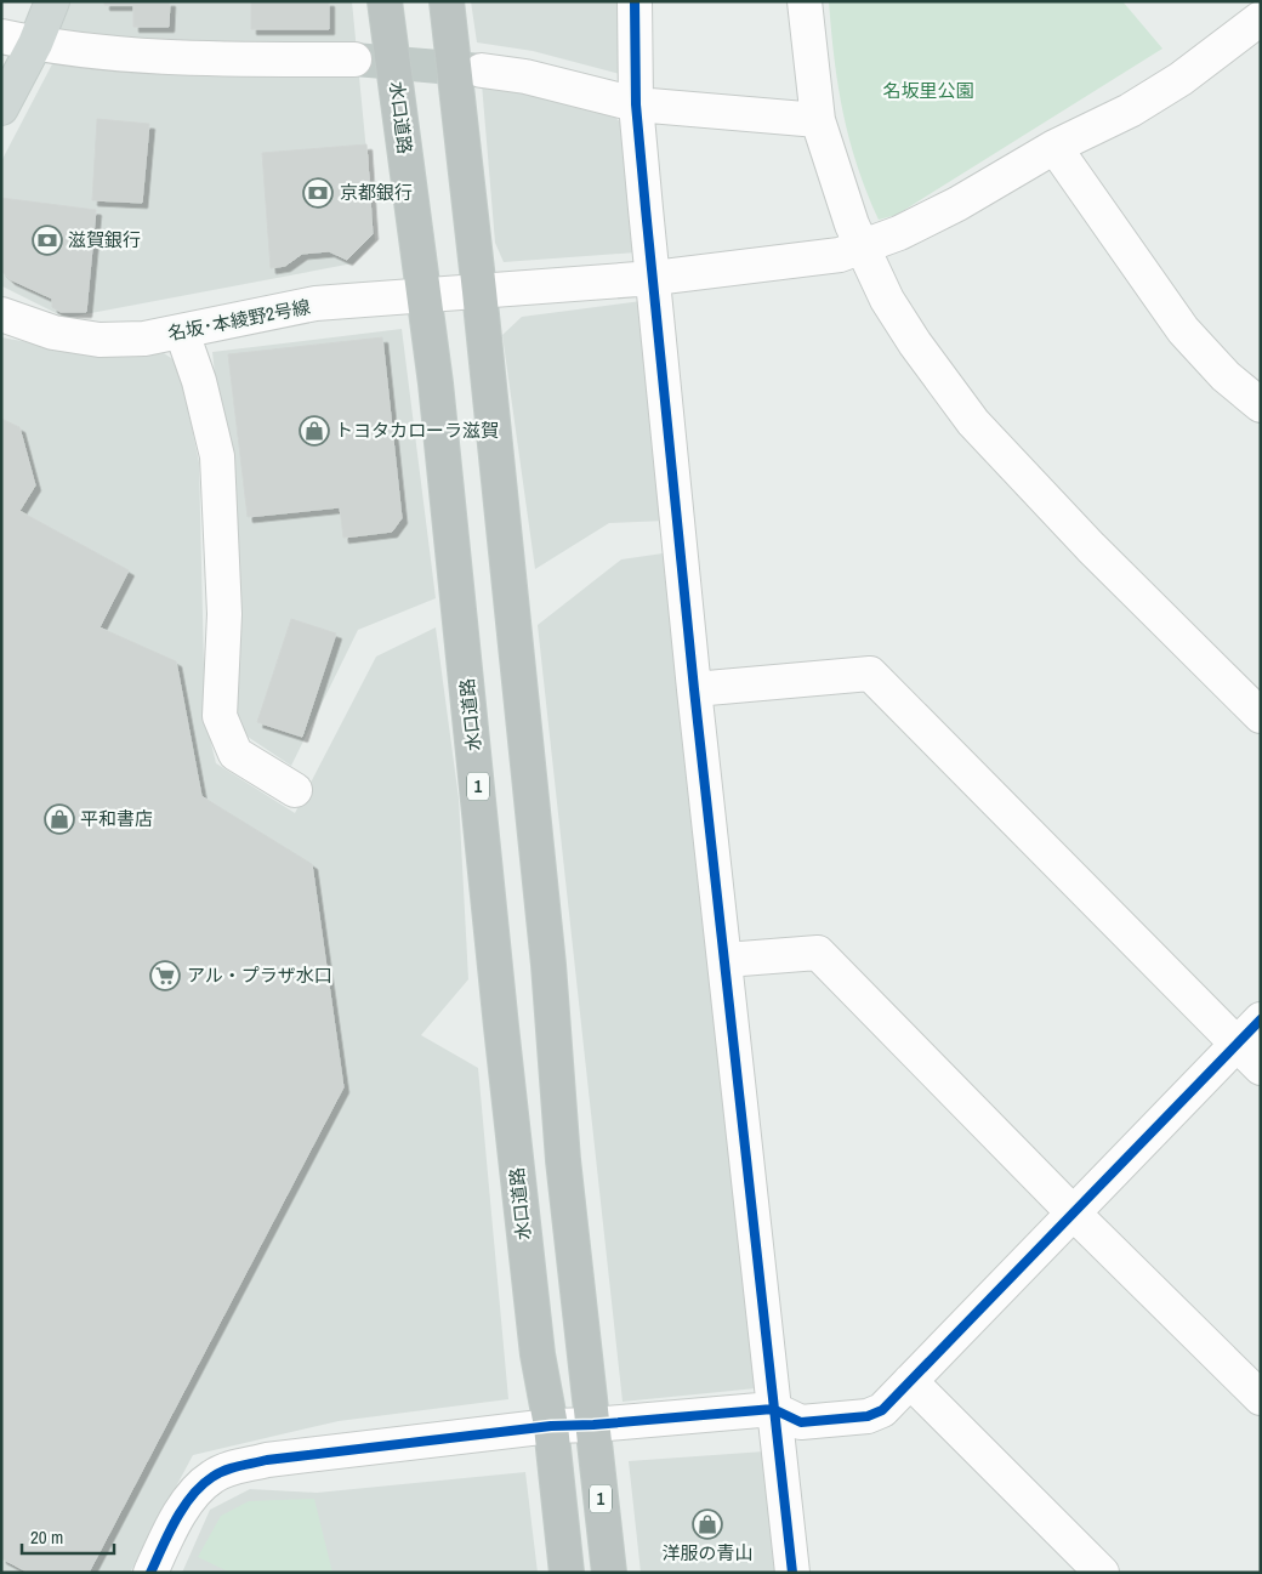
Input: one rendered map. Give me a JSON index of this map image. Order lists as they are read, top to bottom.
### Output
{
  "streets": {
    "highway": ["水口道路", "1"],
    "street": ["名坂･本綾野2号線"]
  },
  "crossings": [
    ["水口道路", "名坂･本綾野2号線"],
    ["名坂･本綾野2号線", "1"]
  ],
  "parks": ["名坂里公園"],
  "places": {
    "bank": ["京都銀行", "滋賀銀行"],
    "shop": ["トヨタカローラ滋賀", "平和書店", "洋服の青山"],
    "supermarket": ["アル・プラザ水口"]
  },
  "scale_bar": "20 m"
}
